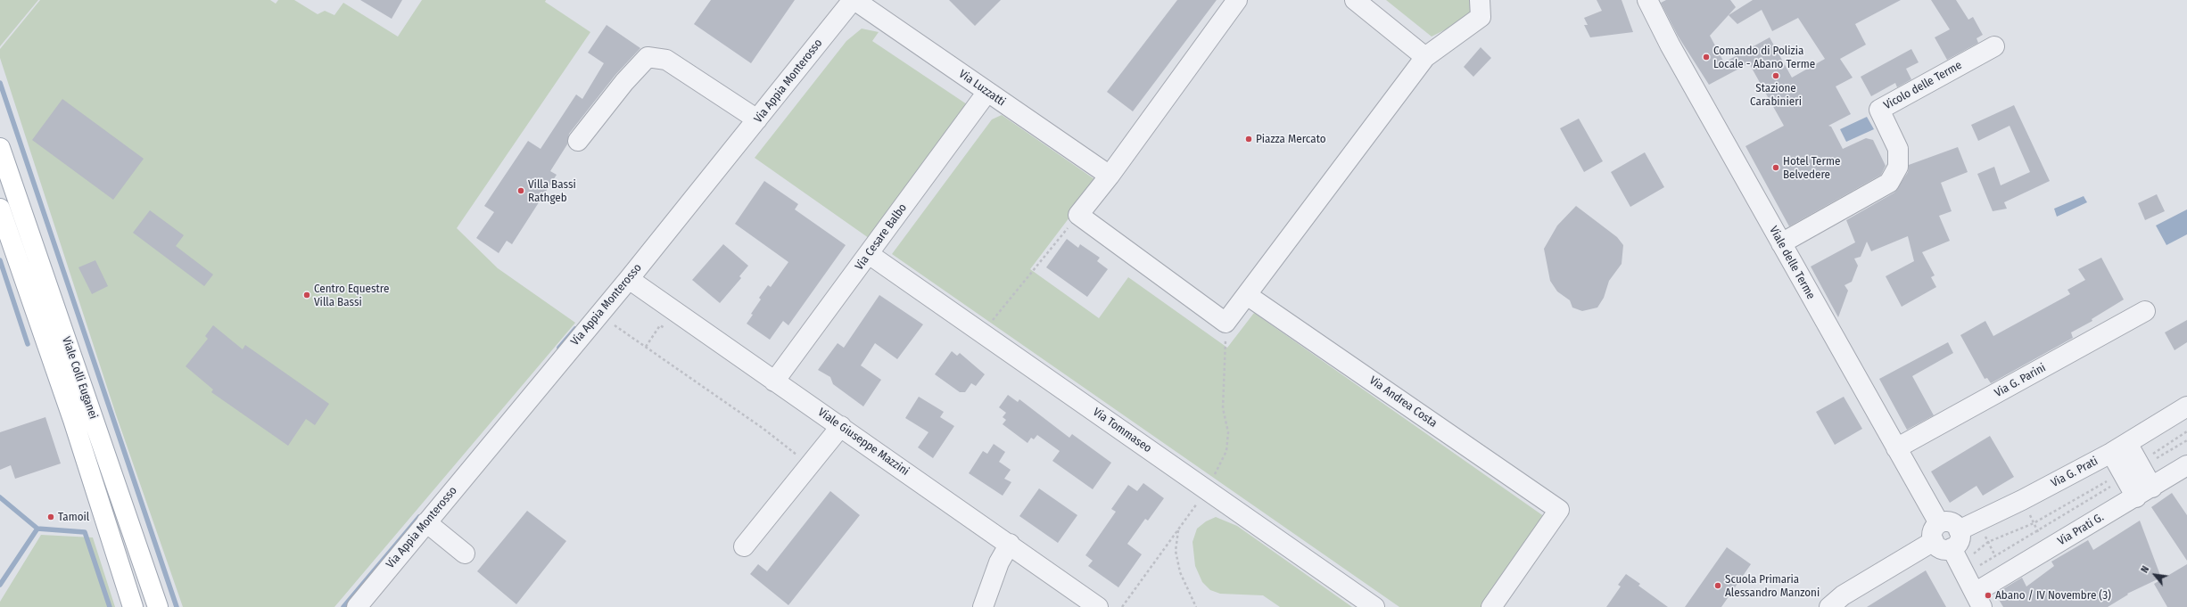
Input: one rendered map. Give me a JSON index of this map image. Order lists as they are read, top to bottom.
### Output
{
  "streets": {
    "main road": ["Viale Colli Euganei"],
    "street": [
      "Via Appia Monterosso",
      "Vicolo delle Terme",
      "Via Luzzatti",
      "Via Cesare Balbo",
      "Viale delle Terme",
      "Via G. Parini",
      "Via Andrea Costa",
      "Via Tommaseo",
      "Viale Giuseppe Mazzini",
      "Via G. Prati",
      "Via Prati G."
    ]
  },
  "crossings": [
    ["Via Appia Monterosso", "Via Luzzatti"],
    ["Via Appia Monterosso", "Viale Giuseppe Mazzini"],
    ["Vicolo delle Terme", "Viale delle Terme"],
    ["Via Luzzatti", "Via Cesare Balbo"],
    ["Via Cesare Balbo", "Via Tommaseo"],
    ["Via Cesare Balbo", "Viale Giuseppe Mazzini"],
    ["Viale delle Terme", "Via G. Parini"],
    ["Viale delle Terme", "Via G. Prati"]
  ],
  "places": [
    "Comando di Polizia Locale - Abano Terme",
    "Stazione Carabinieri",
    "Piazza Mercato",
    "Hotel Terme Belvedere",
    "Villa Bassi Rathgeb",
    "Centro Equestre Villa Bassi",
    "Tamoil",
    "Scuola Primaria Alessandro Manzoni",
    "Abano / IV Novembre (3)"
  ],
  "north": "top left"
}
